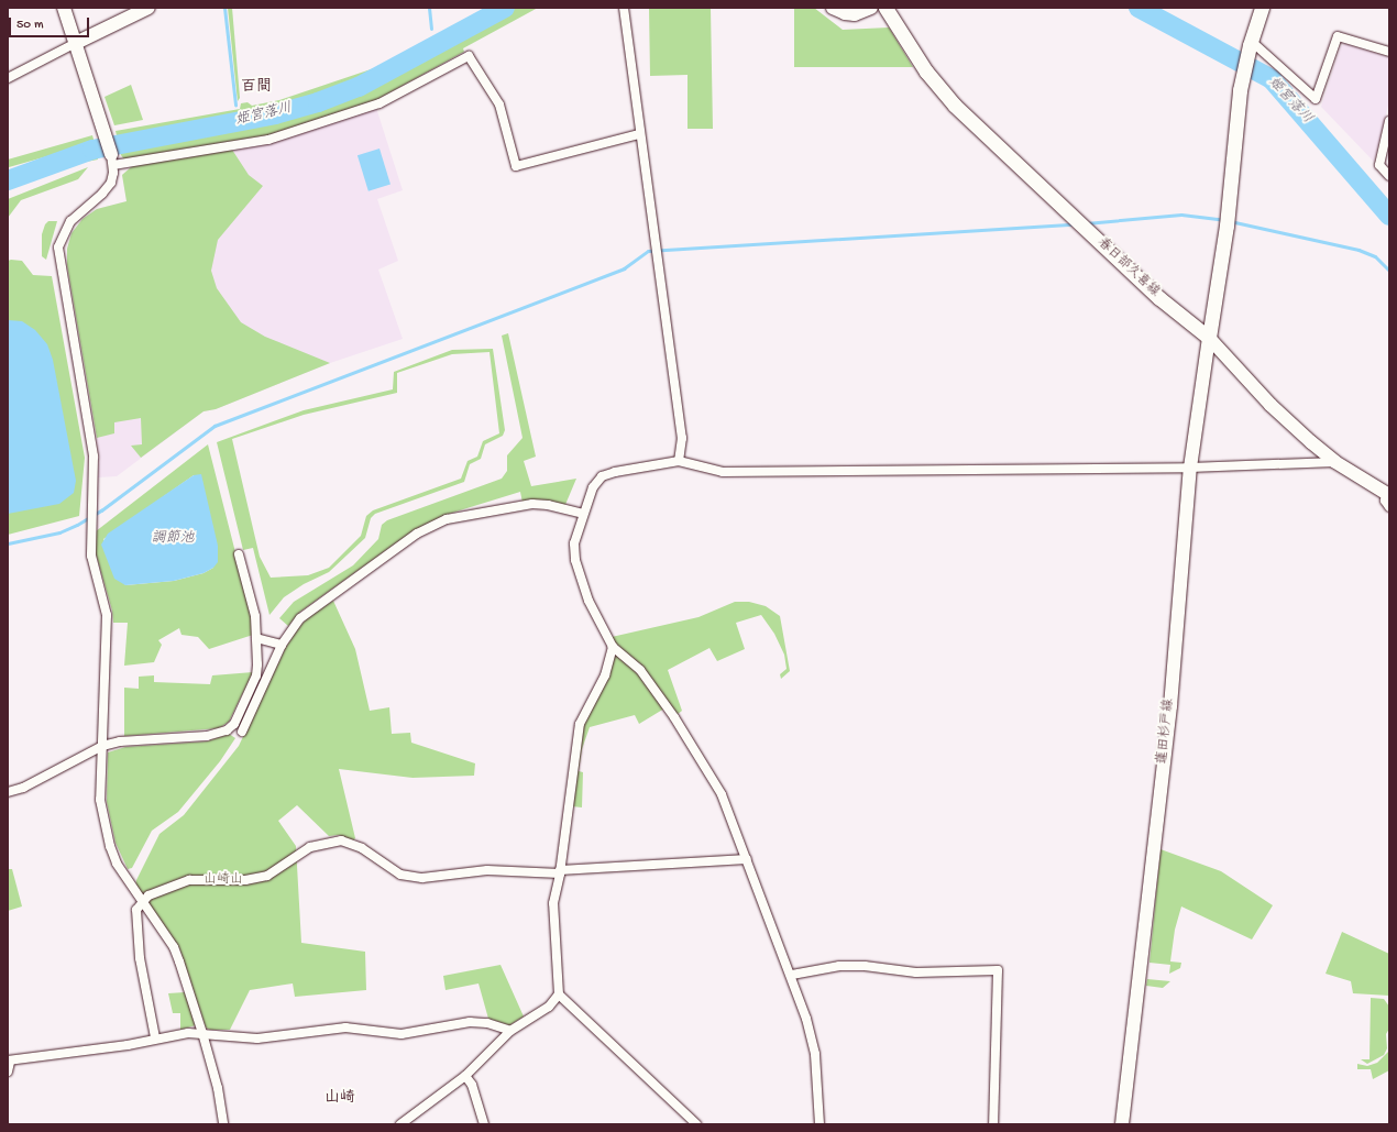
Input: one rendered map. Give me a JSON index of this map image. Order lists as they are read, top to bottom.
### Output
{
  "streets": {
    "main road": ["春日部久喜線", "蓮田杉戸線"]
  },
  "crossings": [
    ["春日部久喜線", "蓮田杉戸線"]
  ],
  "districts": ["百間", "山崎"],
  "water": ["姫宮落川", "調節池"],
  "parks": ["山崎山"],
  "scale_bar": "50 m"
}
